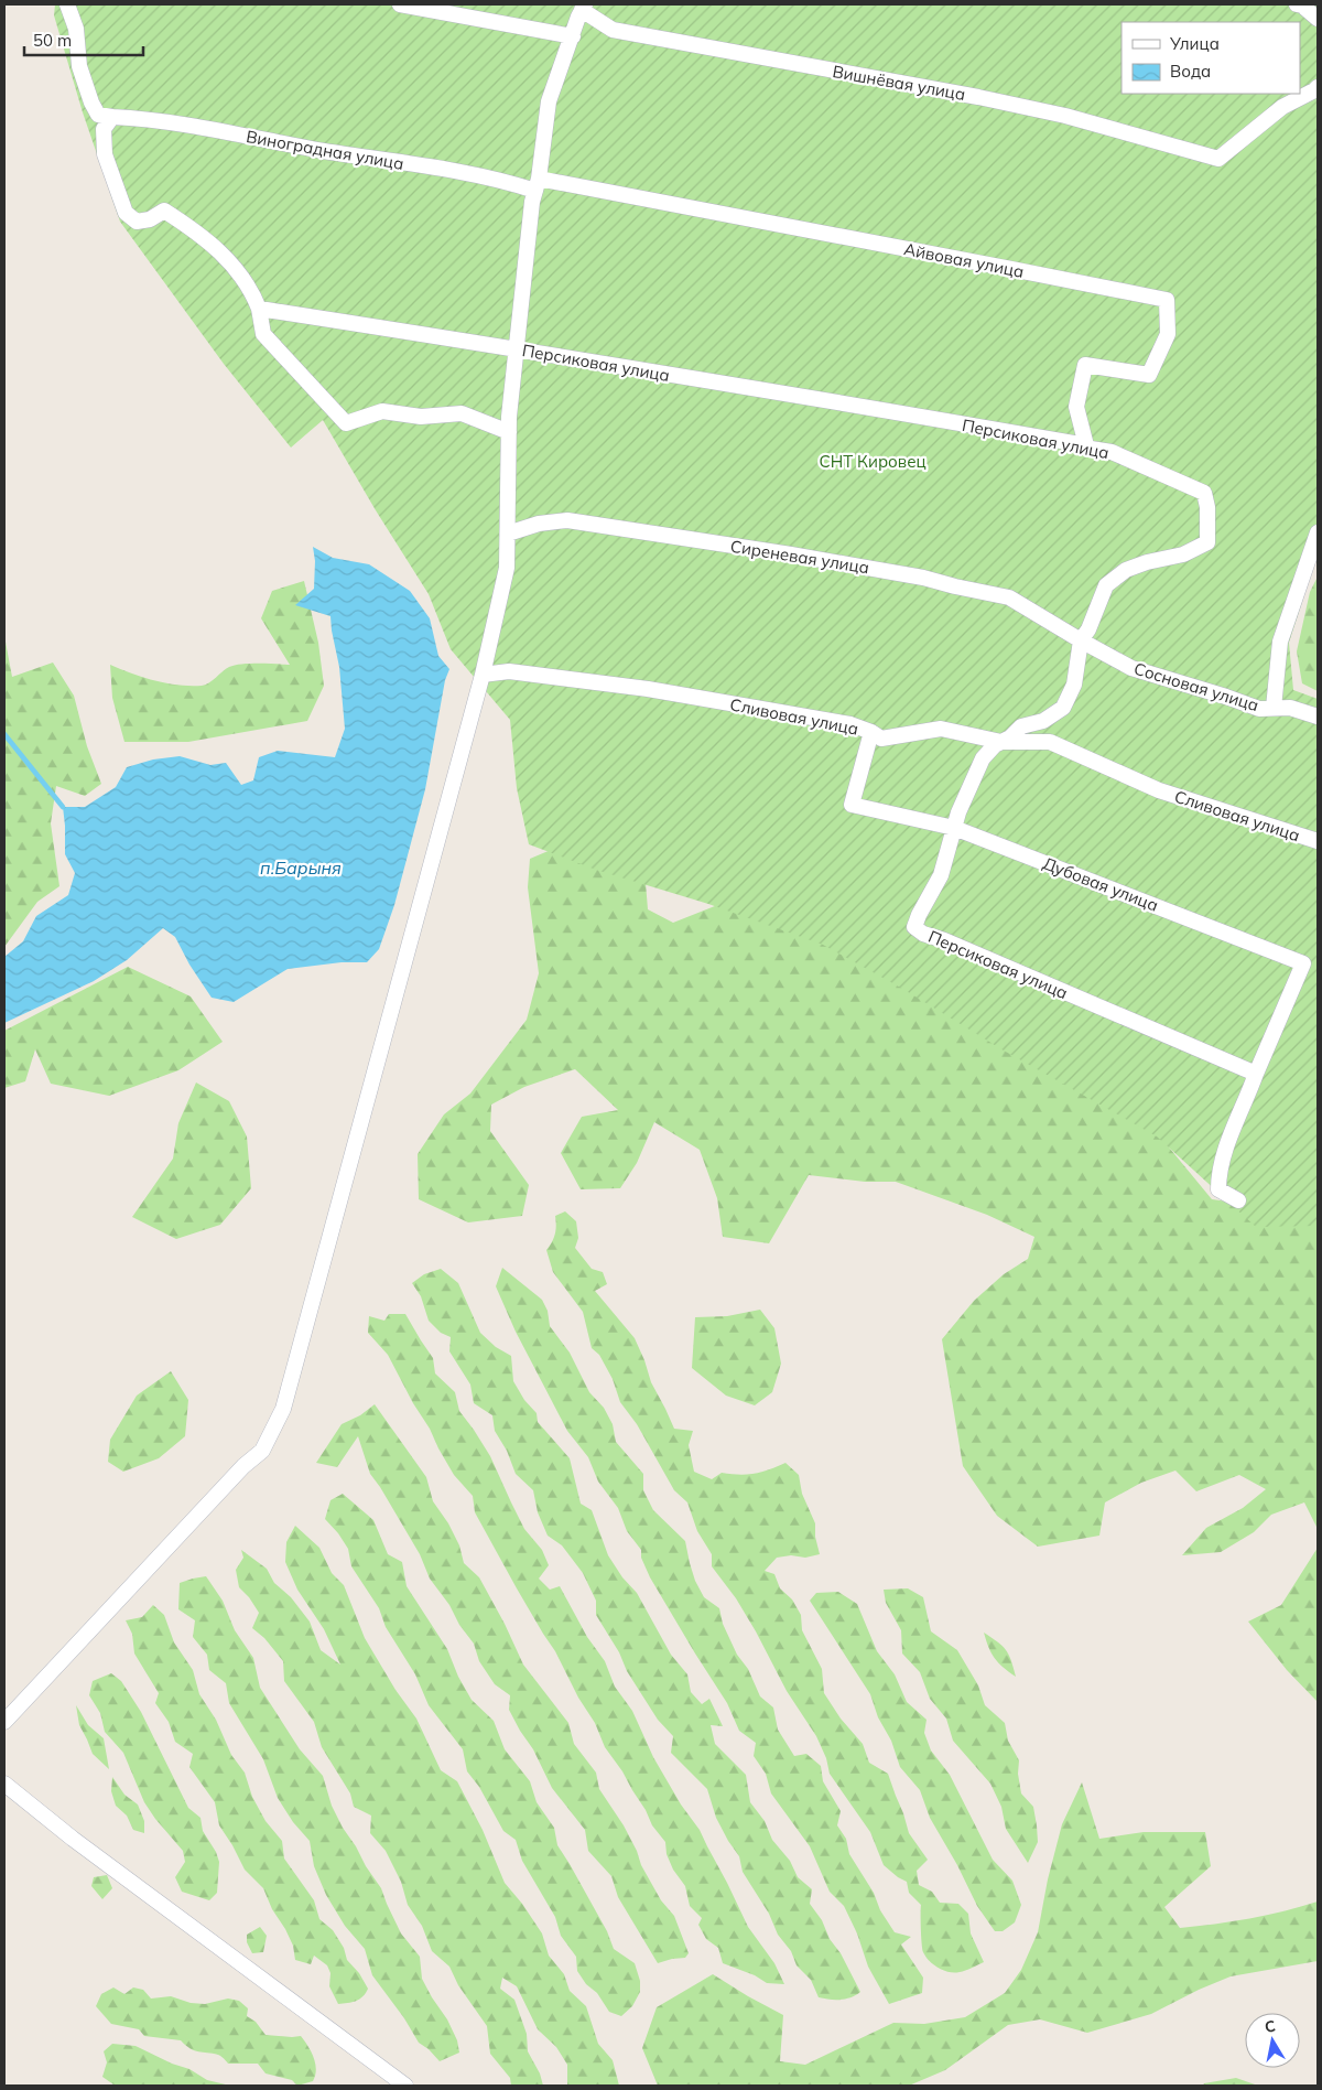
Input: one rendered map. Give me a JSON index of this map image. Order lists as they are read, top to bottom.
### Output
{
  "streets": {
    "street": [
      "Вишнёвая улица",
      "Виноградная улица",
      "Айвовая улица",
      "Персиковая улица",
      "Сиреневая улица",
      "Сосновая улица",
      "Сливовая улица",
      "Дубовая улица"
    ]
  },
  "crossings": [
    ["Виноградная улица", "Айвовая улица"],
    ["Айвовая улица", "Персиковая улица"],
    ["Персиковая улица", "Сиреневая улица"],
    ["Персиковая улица", "Сосновая улица"],
    ["Персиковая улица", "Сливовая улица"],
    ["Персиковая улица", "Дубовая улица"],
    ["Сиреневая улица", "Сосновая улица"],
    ["Сливовая улица", "Дубовая улица"]
  ],
  "water": ["п.Барыня"],
  "parks": ["СНТ Кировец"],
  "legend": ["Улица", "Вода"],
  "scale_bar": "50 m",
  "north": "top"
}
